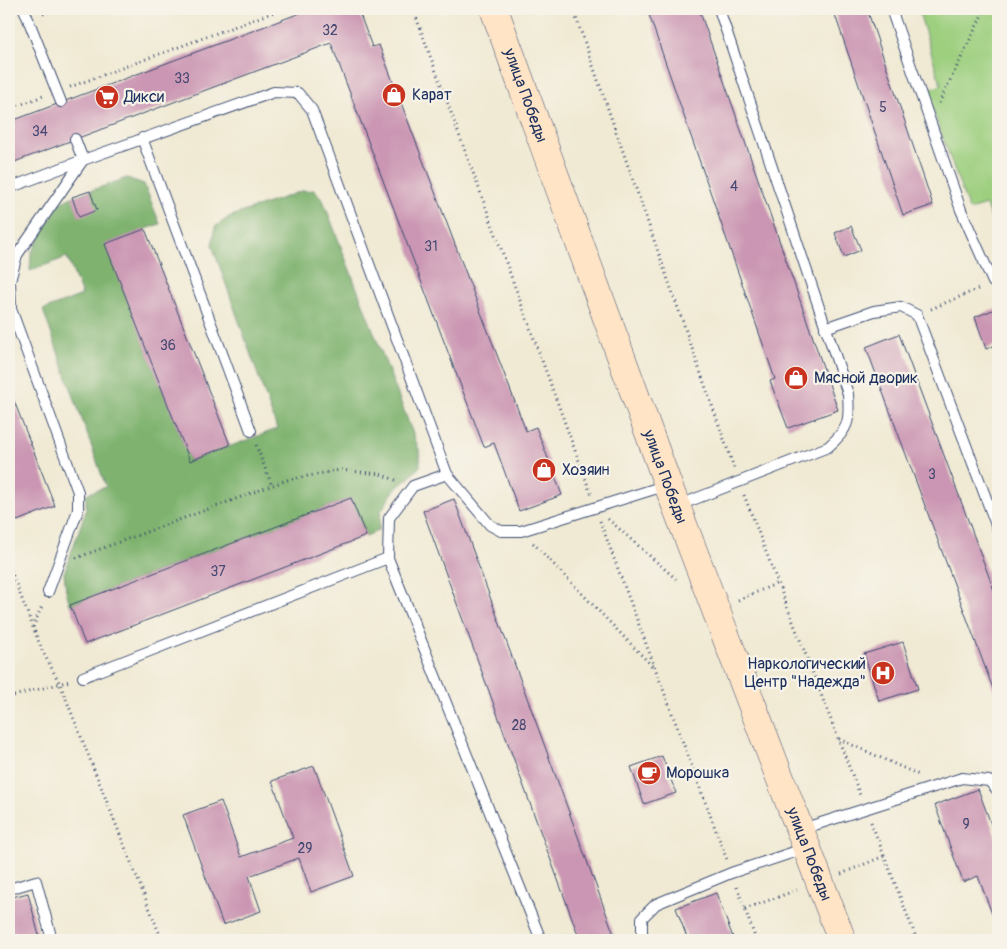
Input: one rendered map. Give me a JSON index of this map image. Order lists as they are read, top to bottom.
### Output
{
  "streets": {
    "street": ["улица Победы"]
  },
  "places": {
    "shop": ["Карат", "Мясной дворик", "Хозяин"],
    "supermarket": ["Дикси"],
    "hospital": ["Наркологический Центр \"Надежда\""],
    "cafe": ["Морошка"]
  },
  "house_numbers": [
    "32",
    "33",
    "5",
    "34",
    "4",
    "31",
    "36",
    "3",
    "37",
    "28",
    "9",
    "29"
  ]
}
